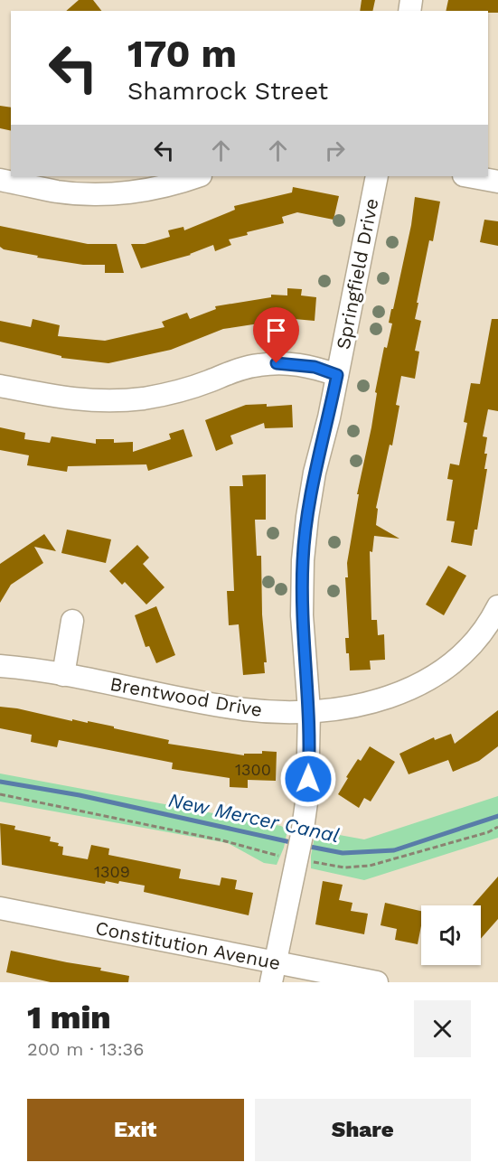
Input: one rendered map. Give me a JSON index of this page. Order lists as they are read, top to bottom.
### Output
{
  "streets": {
    "street": ["Springfield Drive", "Brentwood Drive", "Constitution Avenue"]
  },
  "crossings": [
    ["Springfield Drive", "Brentwood Drive"],
    ["Springfield Drive", "Constitution Avenue"]
  ],
  "water": ["New Mercer Canal"],
  "house_numbers": ["1300", "1309"],
  "page": {
    "turn": ["170 m", "Shamrock Street"],
    "heading": ["1 min", "200 m · 13:36"],
    "buttons": ["Exit", "Share"]
  }
}
